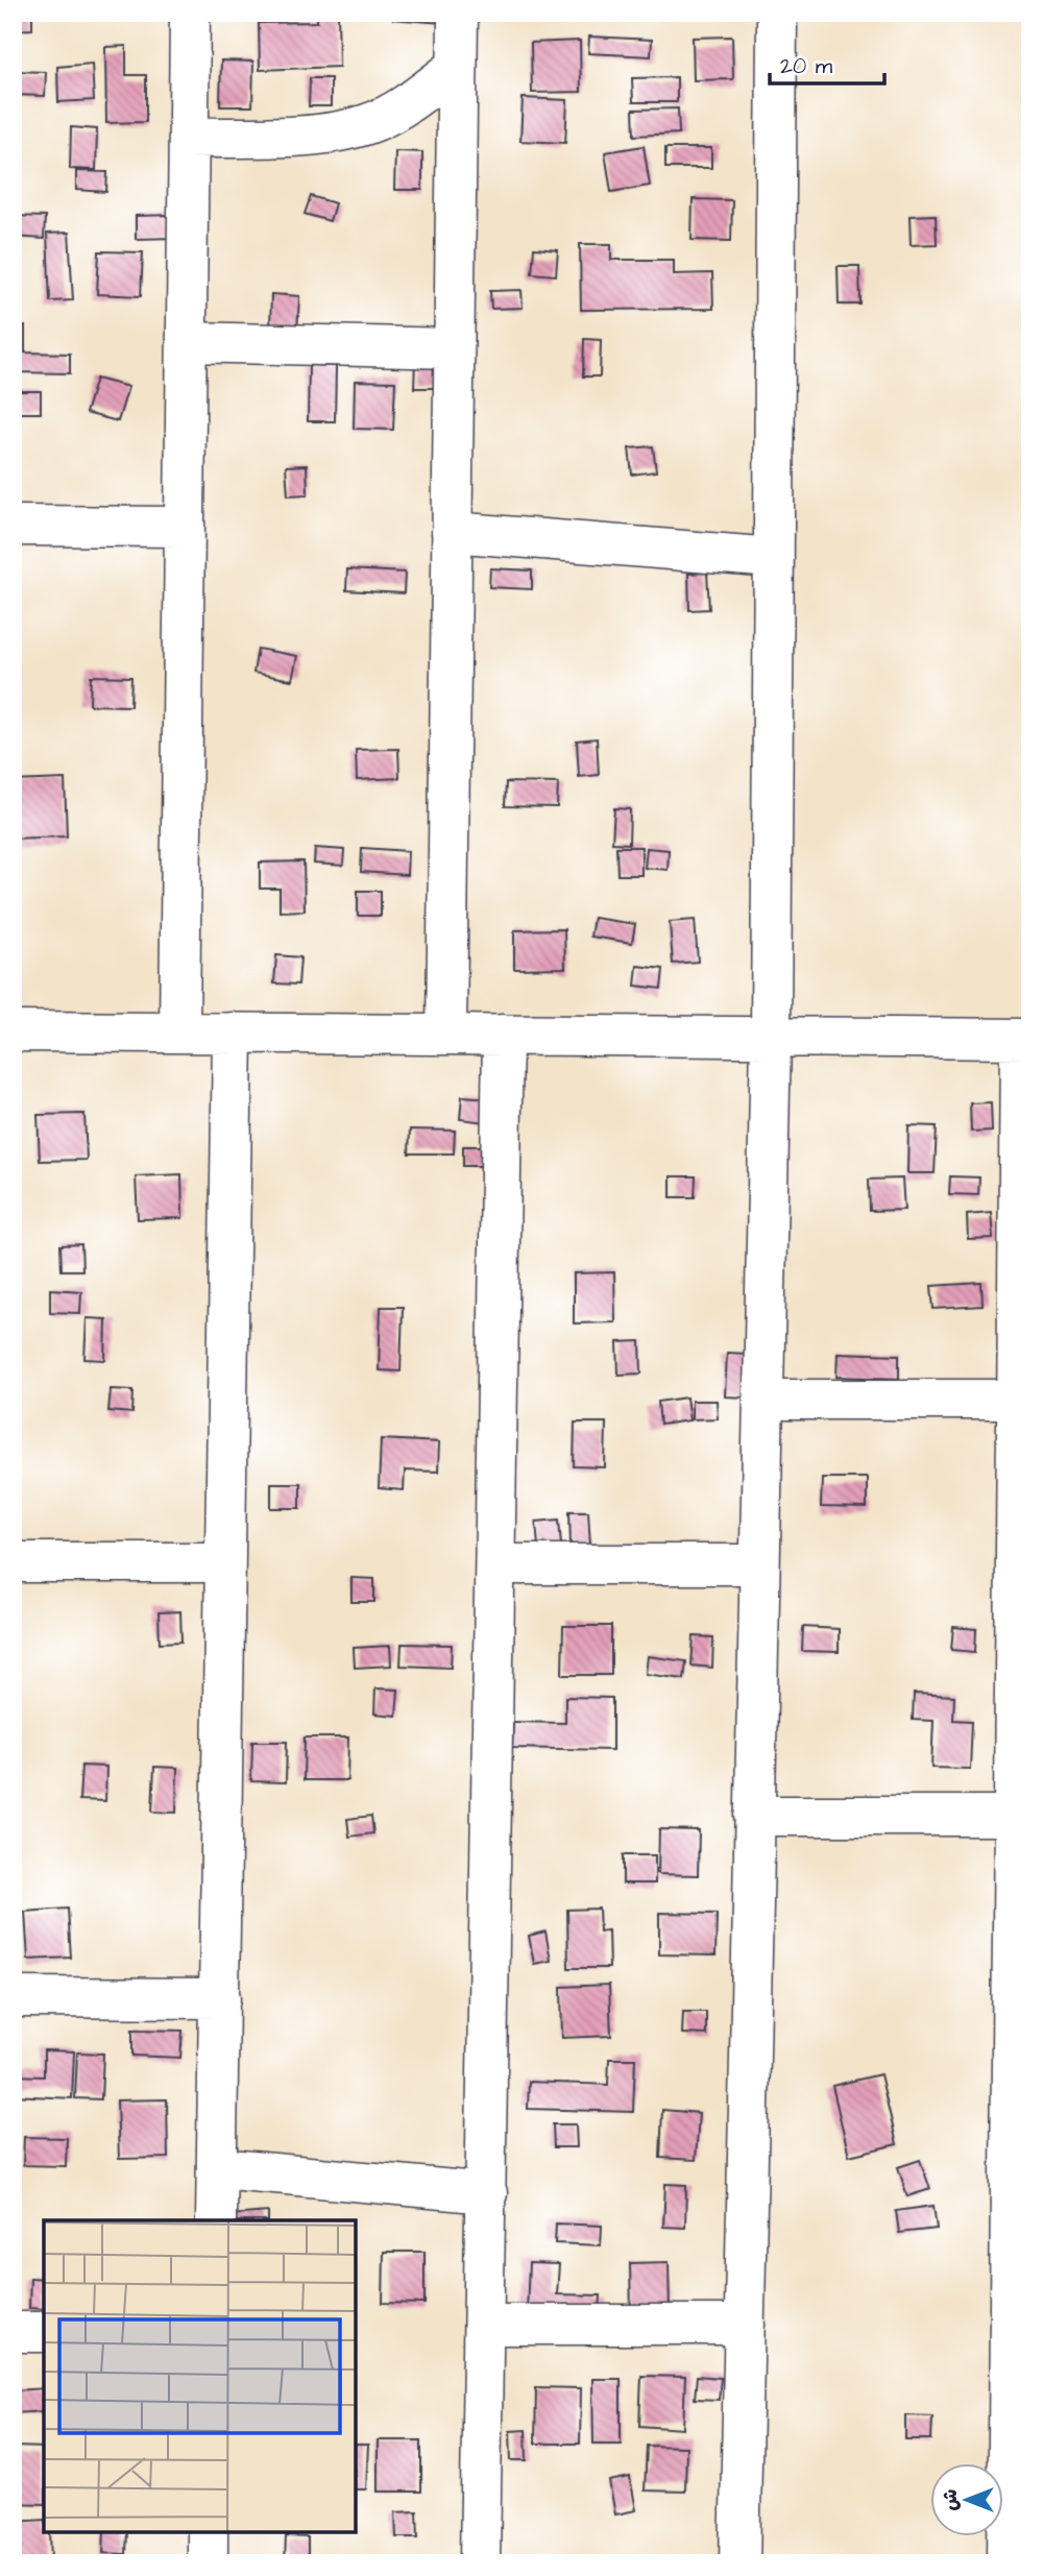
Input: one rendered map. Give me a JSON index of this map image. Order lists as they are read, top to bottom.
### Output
{
  "scale_bar": "20 m",
  "north": "left"
}
